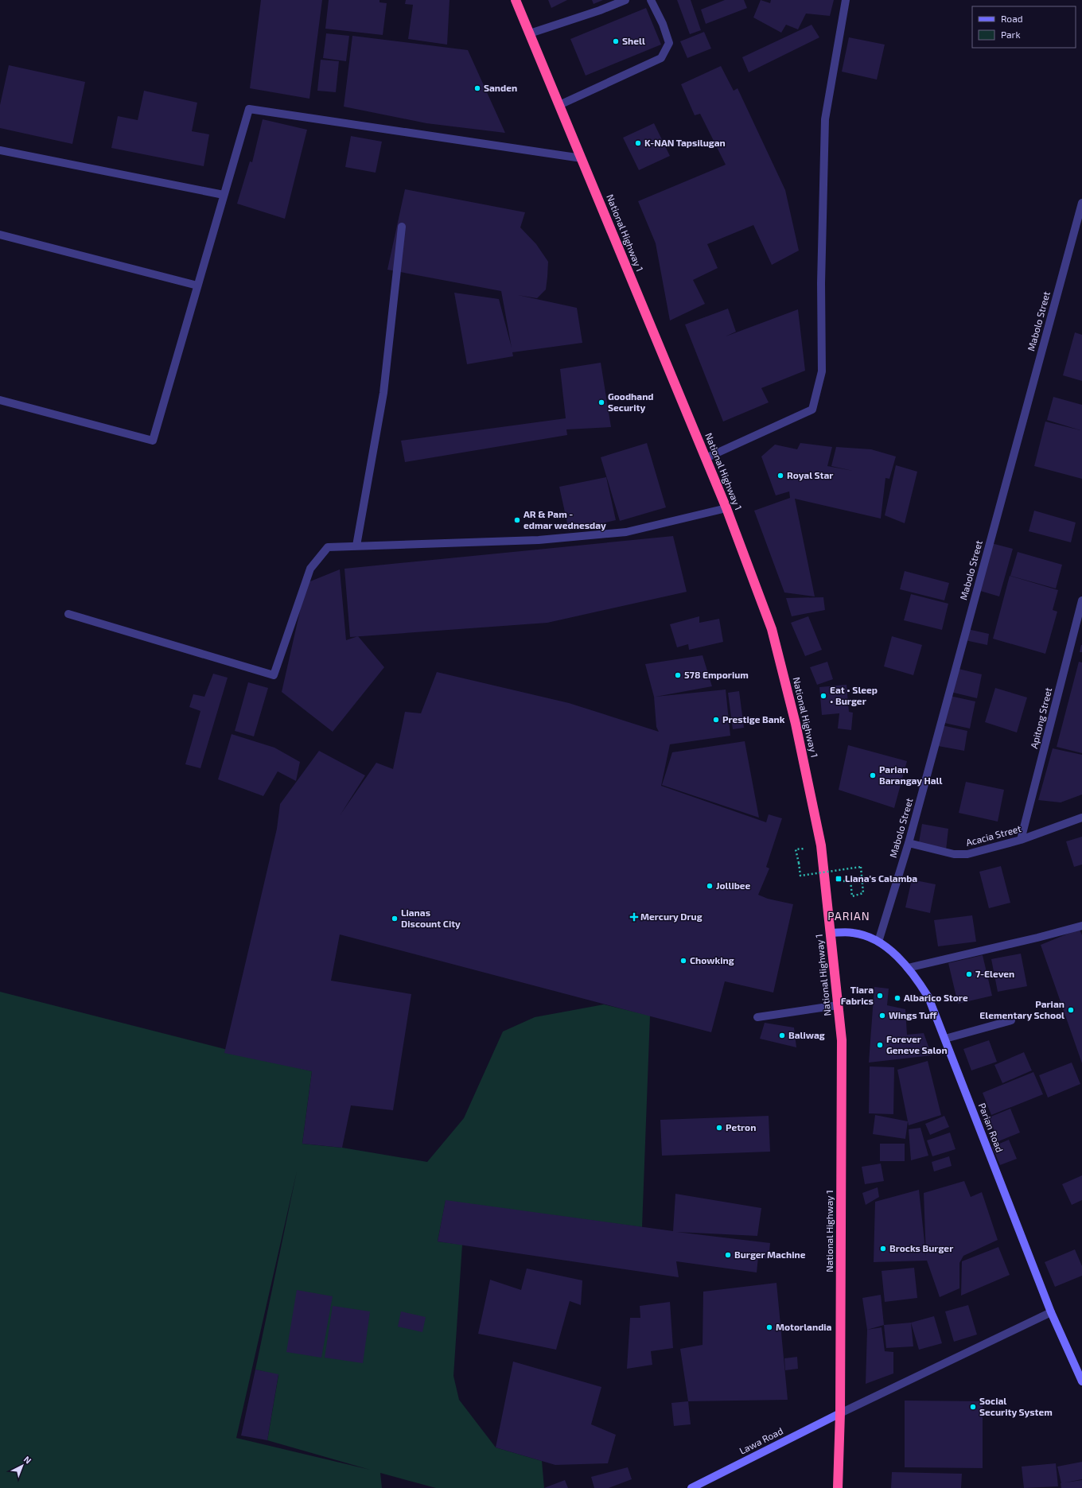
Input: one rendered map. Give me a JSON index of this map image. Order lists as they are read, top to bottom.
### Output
{
  "streets": {
    "highway": ["National Highway 1"],
    "main road": ["Parian Road", "Lawa Road"],
    "street": ["Mabolo Street", "Apitong Street", "Acacia Street"]
  },
  "crossings": [
    ["National Highway 1", "Parian Road"],
    ["National Highway 1", "Lawa Road"],
    ["Mabolo Street", "Acacia Street"],
    ["Mabolo Street", "Parian Road"],
    ["Apitong Street", "Acacia Street"]
  ],
  "districts": ["PARIAN"],
  "places": {
    "other": [
      "Shell",
      "Sanden",
      "K-NAN Tapsilugan",
      "Goodhand Security",
      "Royal Star",
      "AR & Pam - edmar wednesday",
      "578 Emporium",
      "Eat • Sleep • Burger",
      "Prestige Bank",
      "Parian Barangay Hall",
      "Jollibee",
      "Lianas Discount City",
      "Chowking",
      "7-Eleven",
      "Tiara Fabrics",
      "Albarico Store",
      "Parian Elementary School",
      "Wings Tuff",
      "Baliwag",
      "Forever Geneve Salon",
      "Petron",
      "Brocks Burger",
      "Burger Machine",
      "Motorlandia",
      "Social Security System"
    ],
    "transit": ["Liana's Calamba"],
    "health": ["Mercury Drug"]
  },
  "legend": ["Road", "Park"],
  "north": "top right"
}
